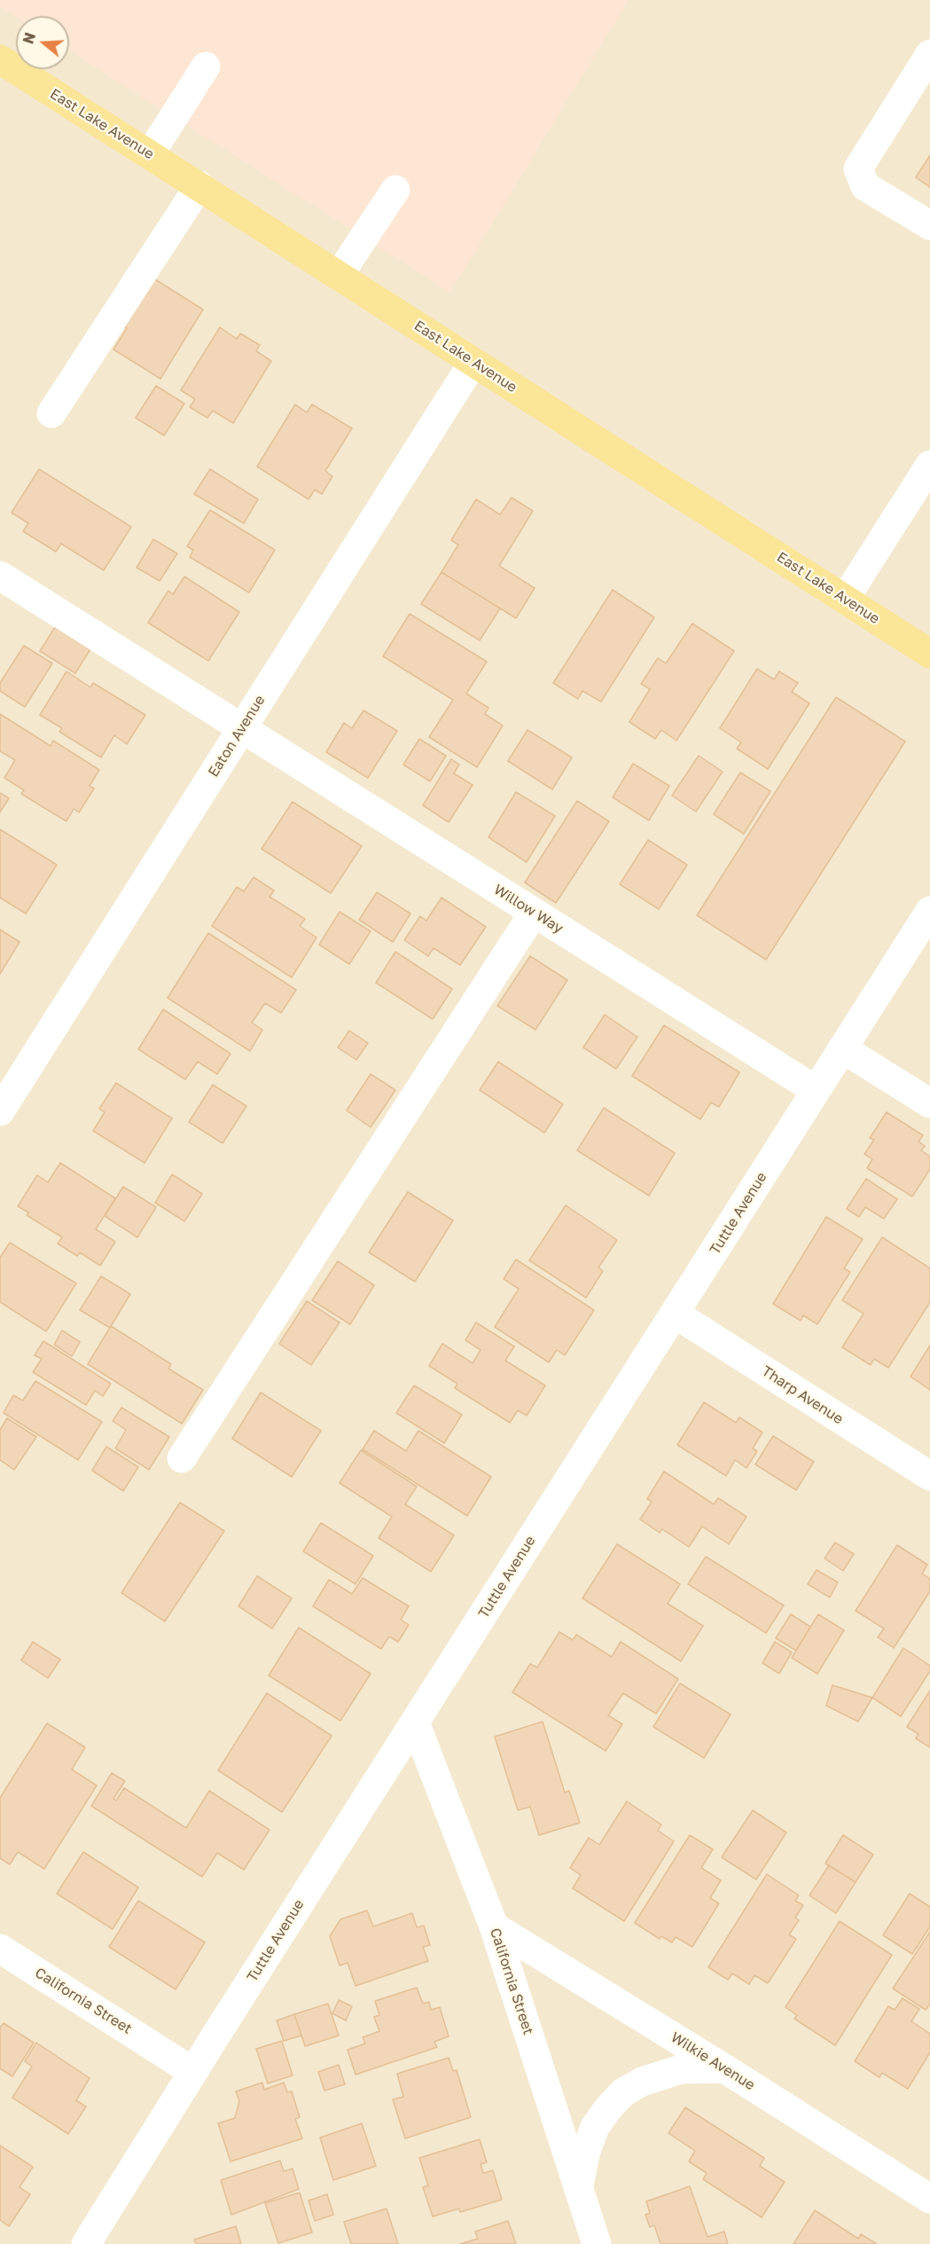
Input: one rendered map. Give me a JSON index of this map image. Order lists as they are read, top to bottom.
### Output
{
  "streets": {
    "main road": ["East Lake Avenue"],
    "street": [
      "Eaton Avenue",
      "Willow Way",
      "Tuttle Avenue",
      "Tharp Avenue",
      "California Street",
      "Wilkie Avenue"
    ]
  },
  "crossings": [
    ["East Lake Avenue", "Eaton Avenue"],
    ["Eaton Avenue", "Willow Way"],
    ["Willow Way", "Tuttle Avenue"],
    ["Tuttle Avenue", "Tharp Avenue"],
    ["Tuttle Avenue", "California Street"],
    ["California Street", "Wilkie Avenue"]
  ],
  "north": "left"
}
